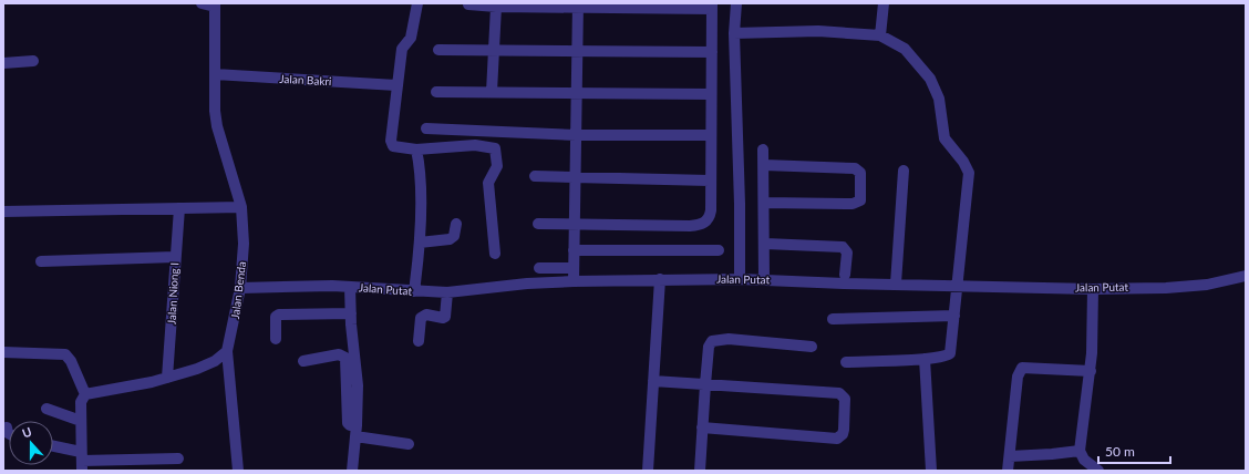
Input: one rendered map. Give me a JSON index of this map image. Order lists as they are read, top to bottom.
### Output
{
  "streets": {
    "street": [
      "Jalan Bakri",
      "Jalan Putat",
      "Jalan Benda",
      "Jalan Niong I"
    ]
  },
  "crossings": [
    ["Jalan Bakri", "Jalan Benda"],
    ["Jalan Putat", "Jalan Benda"]
  ],
  "scale_bar": "50 m",
  "north": "top"
}
